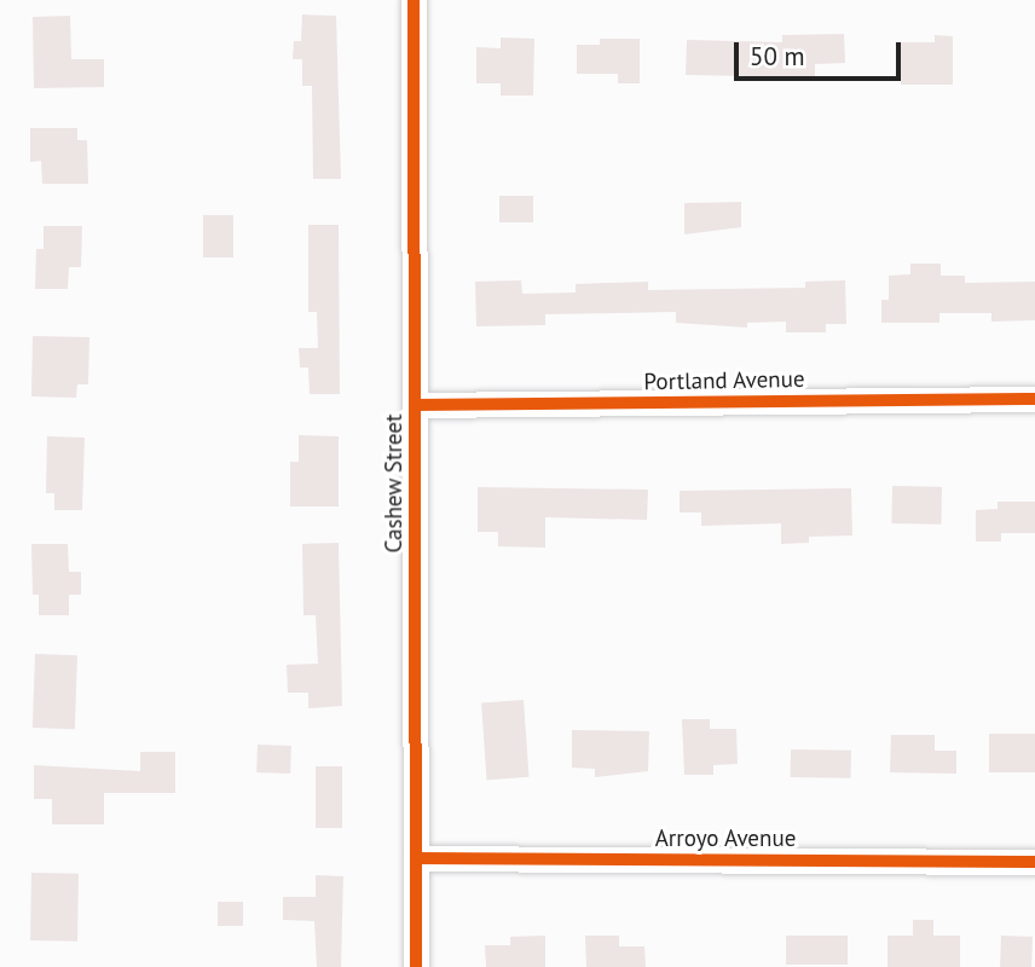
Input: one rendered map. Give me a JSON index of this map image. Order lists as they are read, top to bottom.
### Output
{
  "streets": {
    "street": ["Portland Avenue", "Cashew Street", "Arroyo Avenue"]
  },
  "crossings": [
    ["Portland Avenue", "Cashew Street"],
    ["Cashew Street", "Arroyo Avenue"]
  ],
  "scale_bar": "50 m"
}
